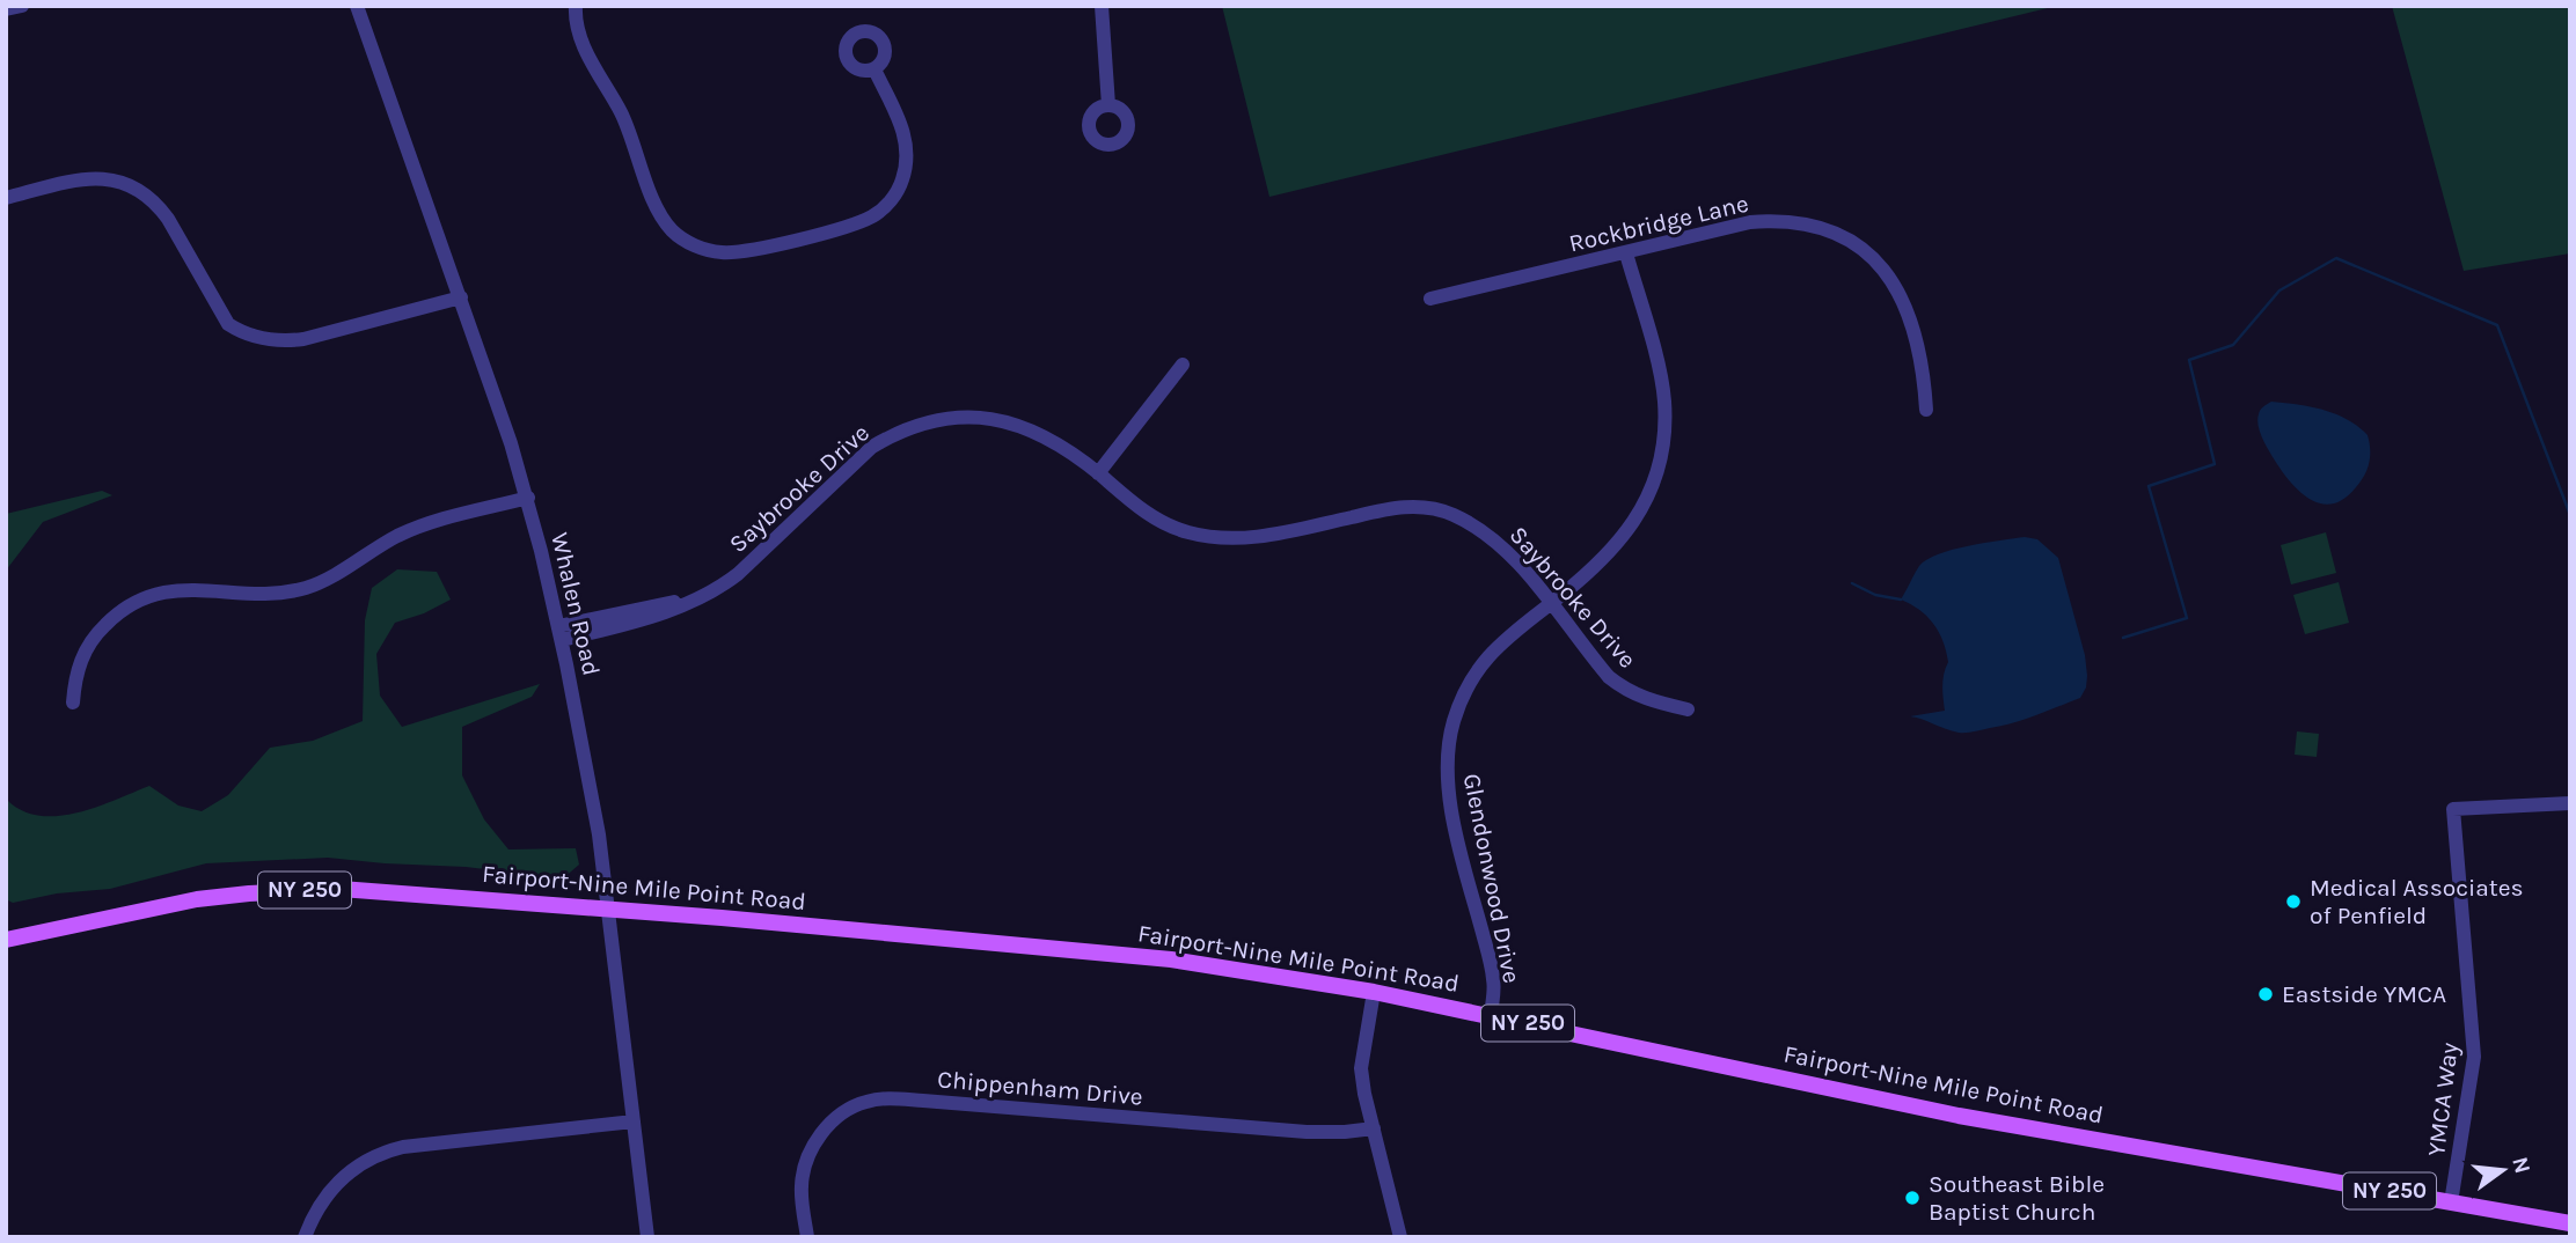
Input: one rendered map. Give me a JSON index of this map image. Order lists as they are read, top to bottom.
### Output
{
  "streets": {
    "main road": ["Fairport-Nine Mile Point Road", "NY 250"],
    "street": [
      "Rockbridge Lane",
      "Saybrooke Drive",
      "Whalen Road",
      "Glendonwood Drive",
      "Chippenham Drive",
      "YMCA Way"
    ]
  },
  "crossings": [
    ["Rockbridge Lane", "Glendonwood Drive"],
    ["Saybrooke Drive", "Whalen Road"],
    ["Saybrooke Drive", "Glendonwood Drive"],
    ["Whalen Road", "Fairport-Nine Mile Point Road"],
    ["Glendonwood Drive", "Fairport-Nine Mile Point Road"],
    ["Fairport-Nine Mile Point Road", "YMCA Way"]
  ],
  "places": ["Medical Associates of Penfield", "Eastside YMCA", "Southeast Bible Baptist Church"],
  "north": "right"
}
